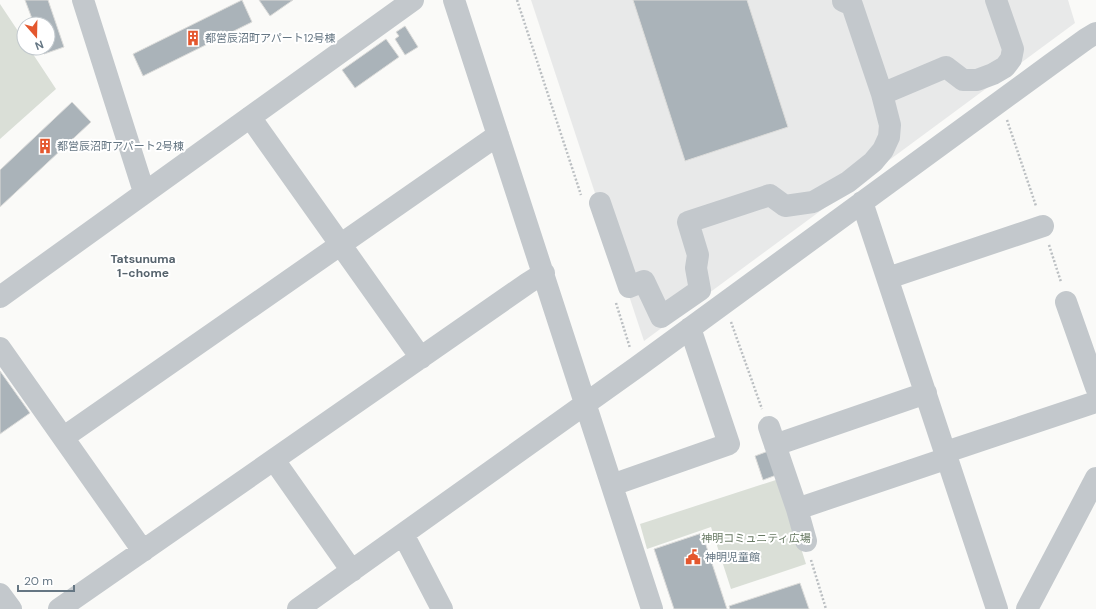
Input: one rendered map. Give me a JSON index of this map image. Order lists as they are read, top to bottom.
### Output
{
  "districts": ["Tatsunuma 1-chome"],
  "parks": ["神明コミュニティ広場"],
  "places": {
    "building": ["都営辰沼町アパート12号棟", "都営辰沼町アパート2号棟"],
    "public building": ["神明児童館"]
  },
  "scale_bar": "20 m",
  "north": "bottom"
}
